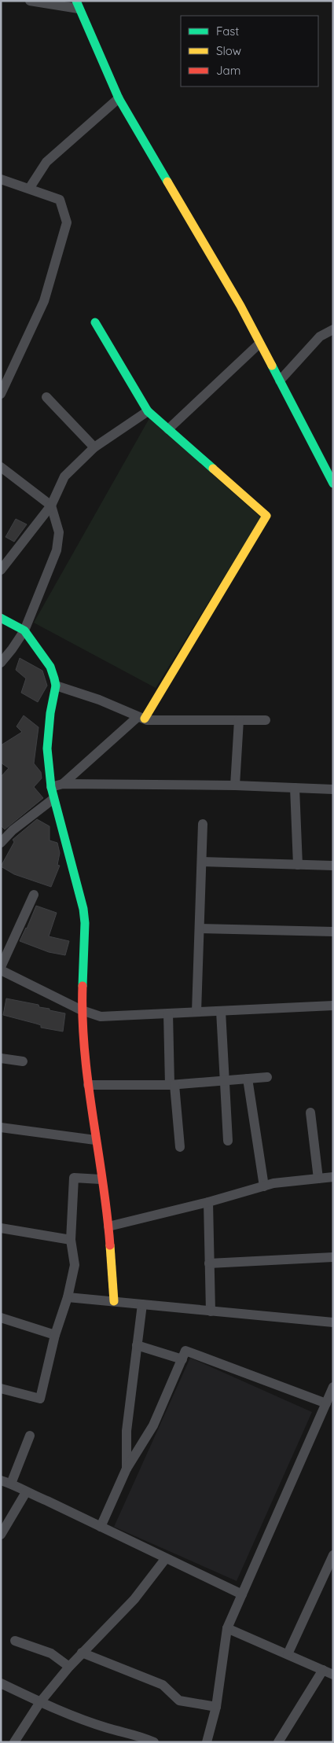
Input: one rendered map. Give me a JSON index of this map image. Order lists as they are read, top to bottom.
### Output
{
  "legend": ["Fast", "Slow", "Jam"]
}
